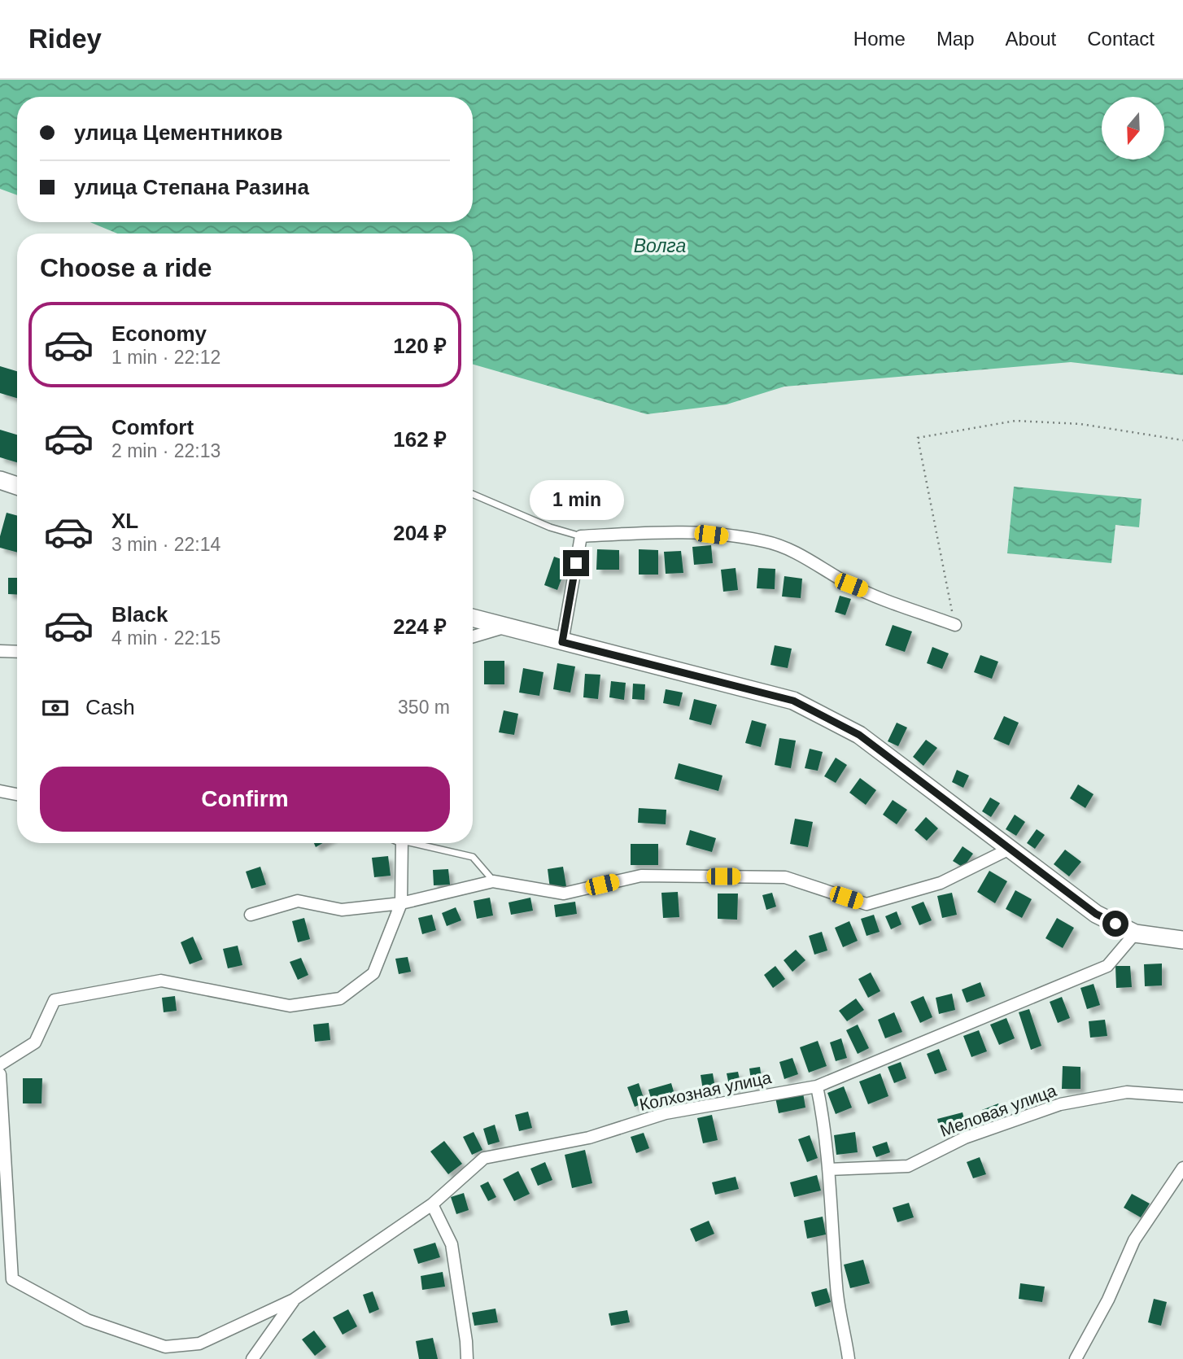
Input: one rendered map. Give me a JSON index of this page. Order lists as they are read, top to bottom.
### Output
{
  "streets": {
    "street": ["Колхозная улица", "Меловая улица"]
  },
  "water": ["Волга"],
  "north": "bottom",
  "page": {
    "header": "Ridey",
    "nav": [
      "Home",
      "Map",
      "About",
      "Contact"
    ],
    "banner": ["улица Цементников", "улица Степана Разина"],
    "heading": "Choose a ride",
    "list": [
      {
        "name": "Economy",
        "note": "1 min · 22:12",
        "value": "120 ₽"
      },
      {
        "name": "Comfort",
        "note": "2 min · 22:13",
        "value": "162 ₽"
      },
      {
        "name": "XL",
        "note": "3 min · 22:14",
        "value": "204 ₽"
      },
      {
        "name": "Black",
        "note": "4 min · 22:15",
        "value": "224 ₽"
      }
    ],
    "bubble": "1 min",
    "pay": ["Cash", "350 m"],
    "buttons": "Confirm"
  }
}
